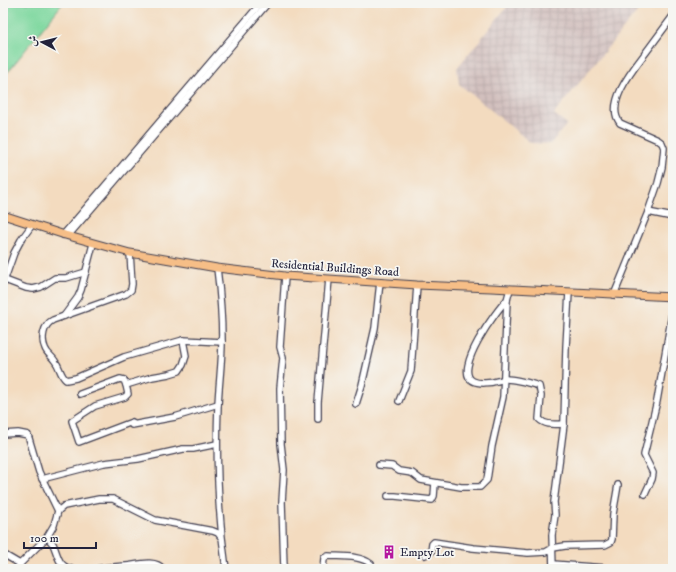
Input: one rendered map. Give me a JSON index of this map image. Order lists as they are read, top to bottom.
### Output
{
  "streets": {
    "main road": ["Residential Buildings Road"]
  },
  "places": {
    "building": ["Empty Lot"]
  },
  "scale_bar": "100 m",
  "north": "left"
}
